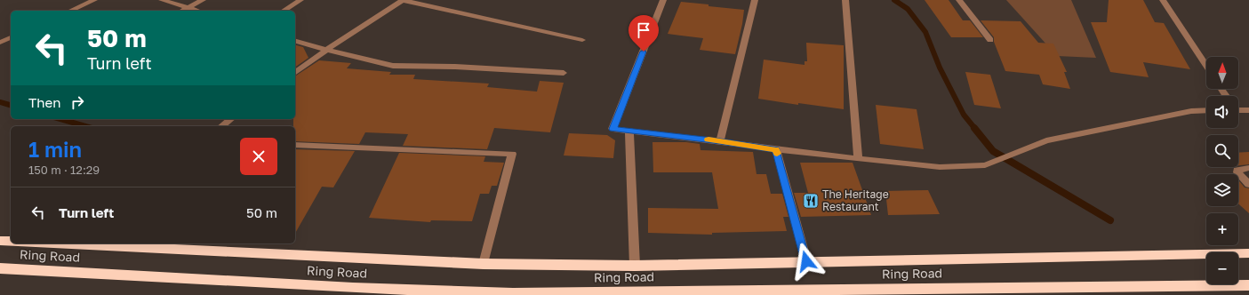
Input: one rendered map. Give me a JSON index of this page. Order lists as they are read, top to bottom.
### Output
{
  "streets": {
    "highway": ["Ring Road"]
  },
  "places": {
    "restaurant": ["The Heritage Restaurant"]
  },
  "north": "top",
  "page": {
    "turn": ["50 m", "Turn left"],
    "map_buttons": ["+", "−"],
    "then": "Then",
    "heading": ["1 min", "150 m · 12:29"],
    "list": [
      {
        "name": "Turn left",
        "value": "50 m"
      }
    ]
  }
}
